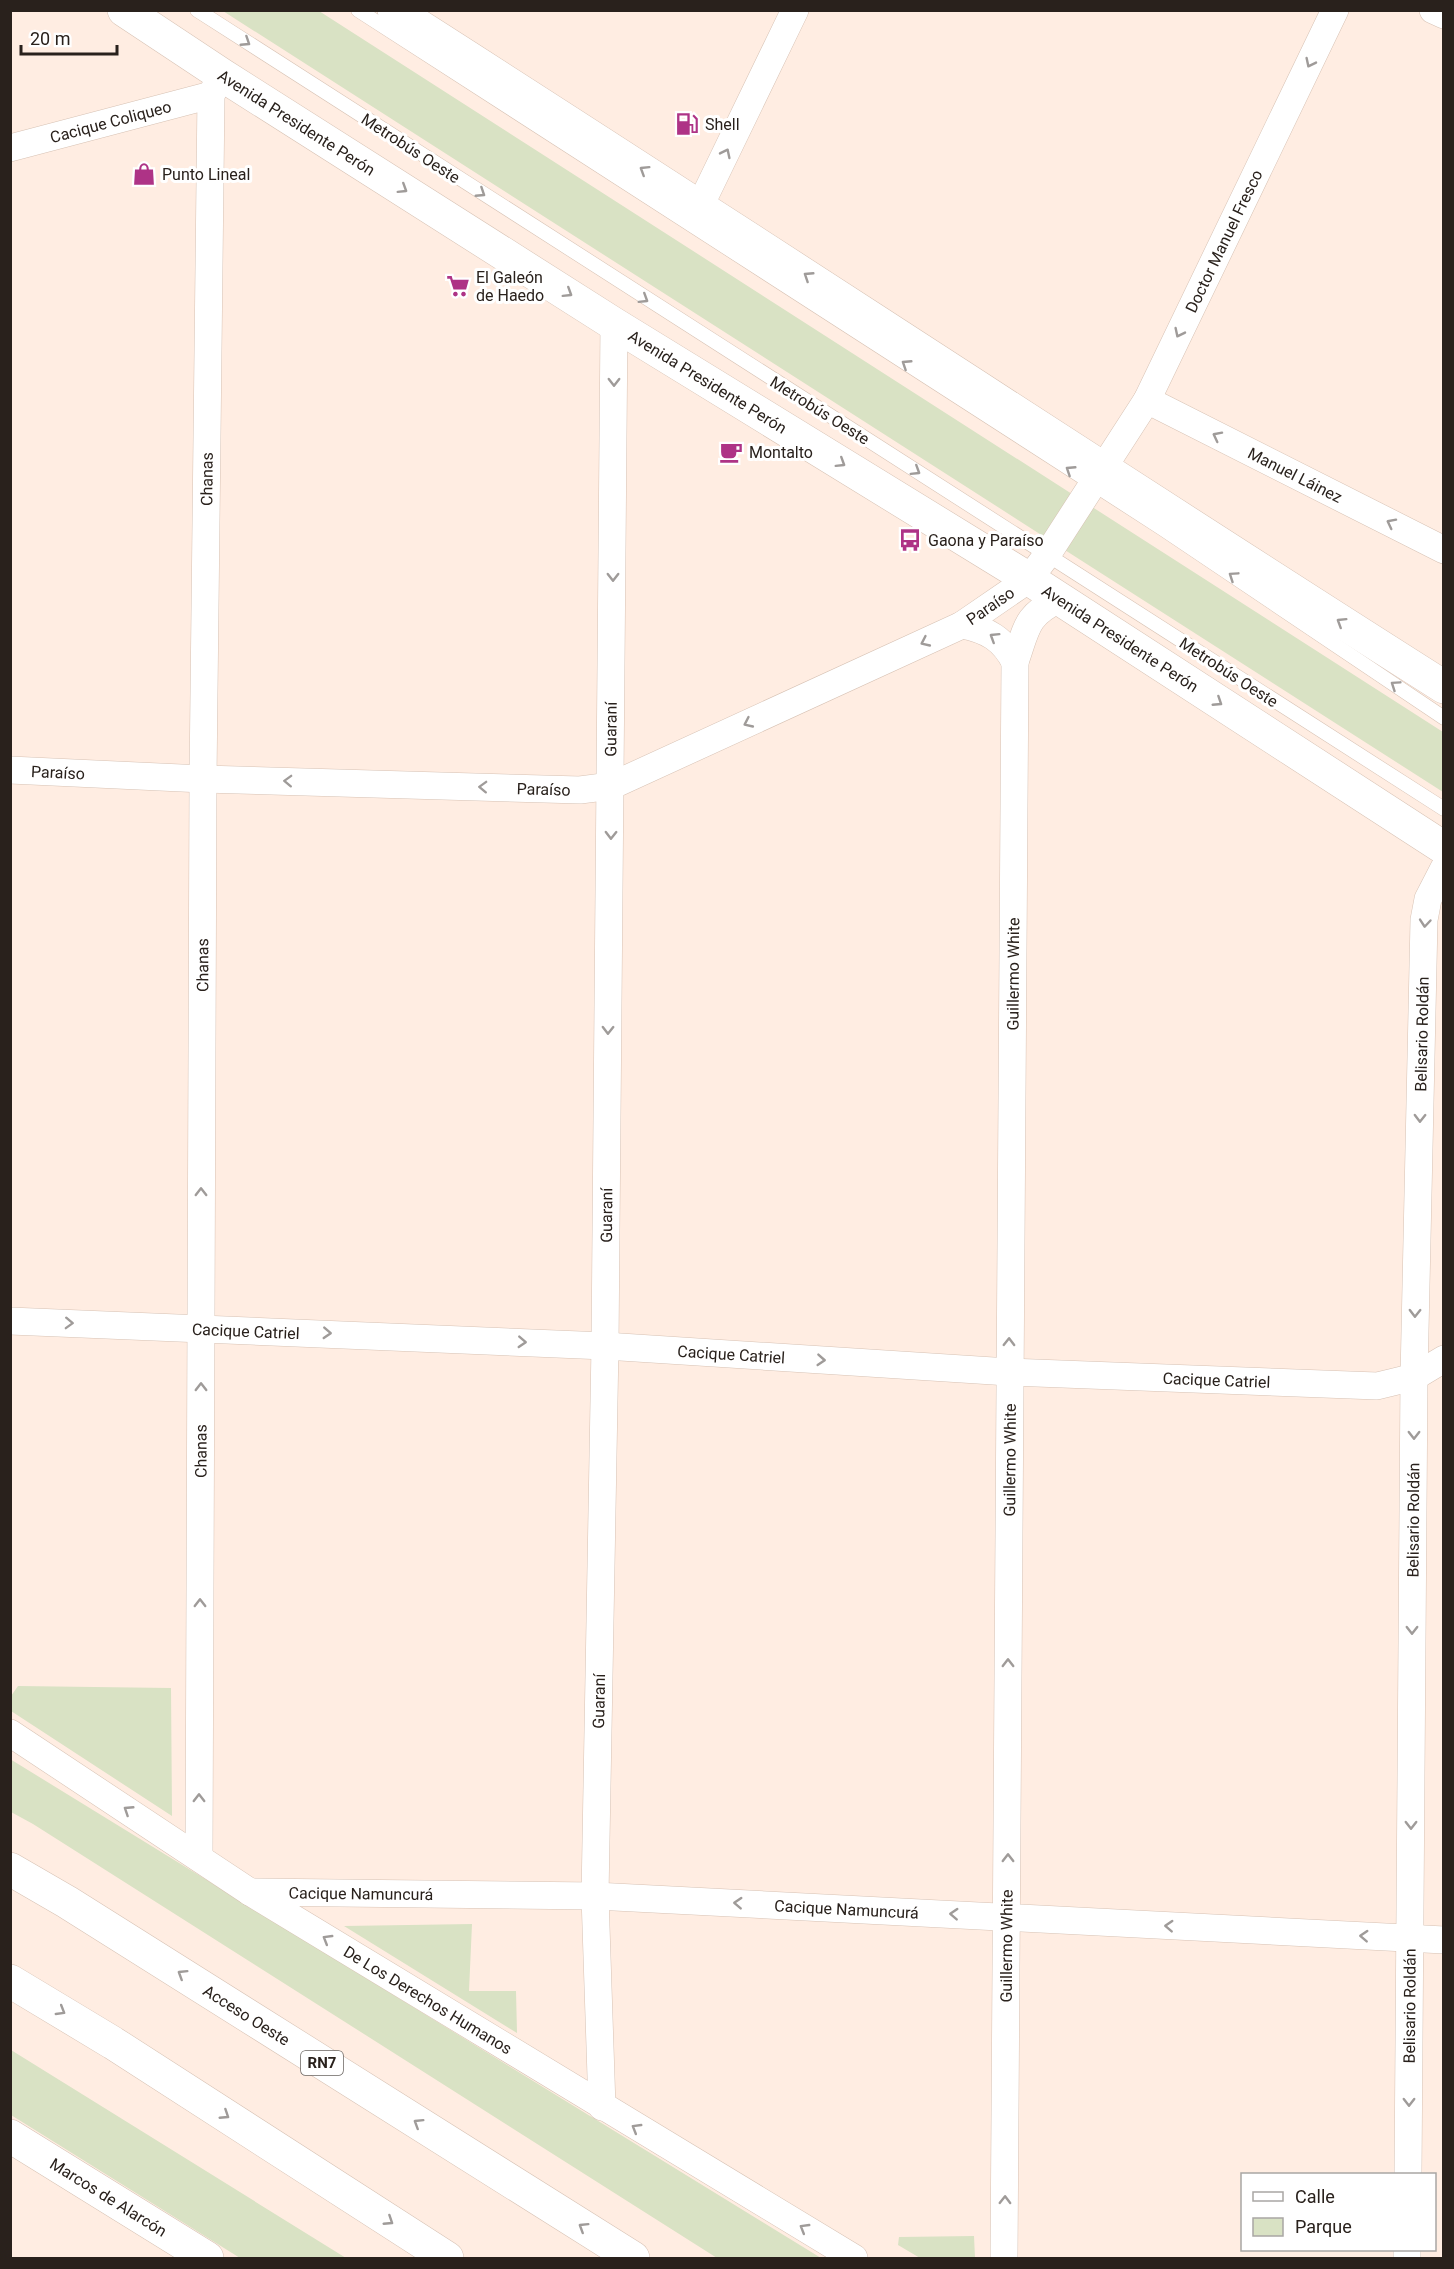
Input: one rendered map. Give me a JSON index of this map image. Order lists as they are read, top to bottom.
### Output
{
  "streets": {
    "main road": [
      "Avenida Presidente Perón",
      "Acceso Oeste",
      "RN7",
      "Marcos de Alarcón"
    ],
    "street": [
      "Cacique Coliqueo",
      "Doctor Manuel Fresco",
      "Manuel Láinez",
      "Chanas",
      "Paraíso",
      "Guaraní",
      "Guillermo White",
      "Belisario Roldán",
      "Cacique Catriel",
      "Cacique Namuncurá",
      "De Los Derechos Humanos"
    ],
    "lane": ["Metrobús Oeste"]
  },
  "crossings": [
    ["Cacique Coliqueo", "Avenida Presidente Perón"],
    ["Cacique Coliqueo", "Chanas"],
    ["Avenida Presidente Perón", "Metrobús Oeste"],
    ["Avenida Presidente Perón", "Doctor Manuel Fresco"],
    ["Avenida Presidente Perón", "Chanas"],
    ["Avenida Presidente Perón", "Paraíso"],
    ["Avenida Presidente Perón", "Guaraní"],
    ["Avenida Presidente Perón", "Guillermo White"],
    ["Metrobús Oeste", "Doctor Manuel Fresco"],
    ["Metrobús Oeste", "Paraíso"],
    ["Doctor Manuel Fresco", "Manuel Láinez"],
    ["Doctor Manuel Fresco", "Paraíso"],
    ["Chanas", "Paraíso"],
    ["Chanas", "Cacique Catriel"],
    ["Chanas", "De Los Derechos Humanos"],
    ["Paraíso", "Guaraní"],
    ["Guaraní", "Cacique Catriel"],
    ["Guaraní", "Cacique Namuncurá"],
    ["Guaraní", "De Los Derechos Humanos"],
    ["Guillermo White", "Cacique Catriel"],
    ["Guillermo White", "Cacique Namuncurá"],
    ["Belisario Roldán", "Cacique Catriel"],
    ["Belisario Roldán", "Cacique Namuncurá"],
    ["Cacique Namuncurá", "De Los Derechos Humanos"]
  ],
  "one_way": [
    "Doctor Manuel Fresco",
    "Manuel Láinez",
    "Chanas",
    "Paraíso",
    "Guaraní",
    "Guillermo White",
    "Belisario Roldán",
    "Cacique Catriel",
    "Cacique Namuncurá",
    "De Los Derechos Humanos"
  ],
  "places": {
    "fuel station": ["Shell"],
    "shop": ["Punto Lineal"],
    "supermarket": ["El Galeón de Haedo"],
    "cafe": ["Montalto"],
    "bus stop": ["Gaona y Paraíso"]
  },
  "legend": ["Calle", "Parque"],
  "scale_bar": "20 m"
}
